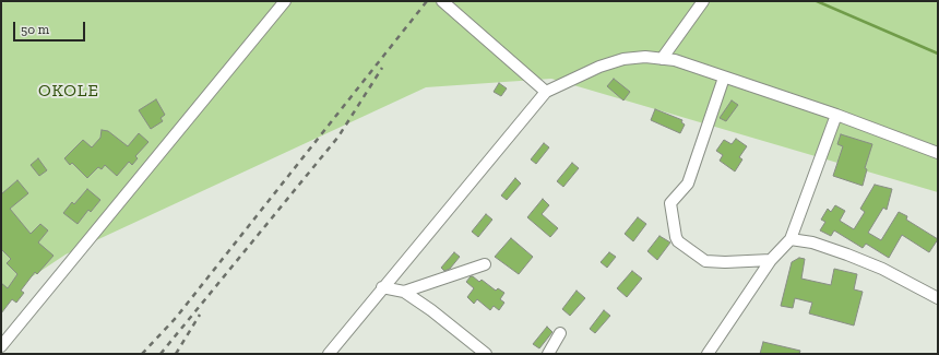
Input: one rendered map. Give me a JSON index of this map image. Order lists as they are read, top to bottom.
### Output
{
  "districts": ["OKOLE"],
  "scale_bar": "50 m"
}
